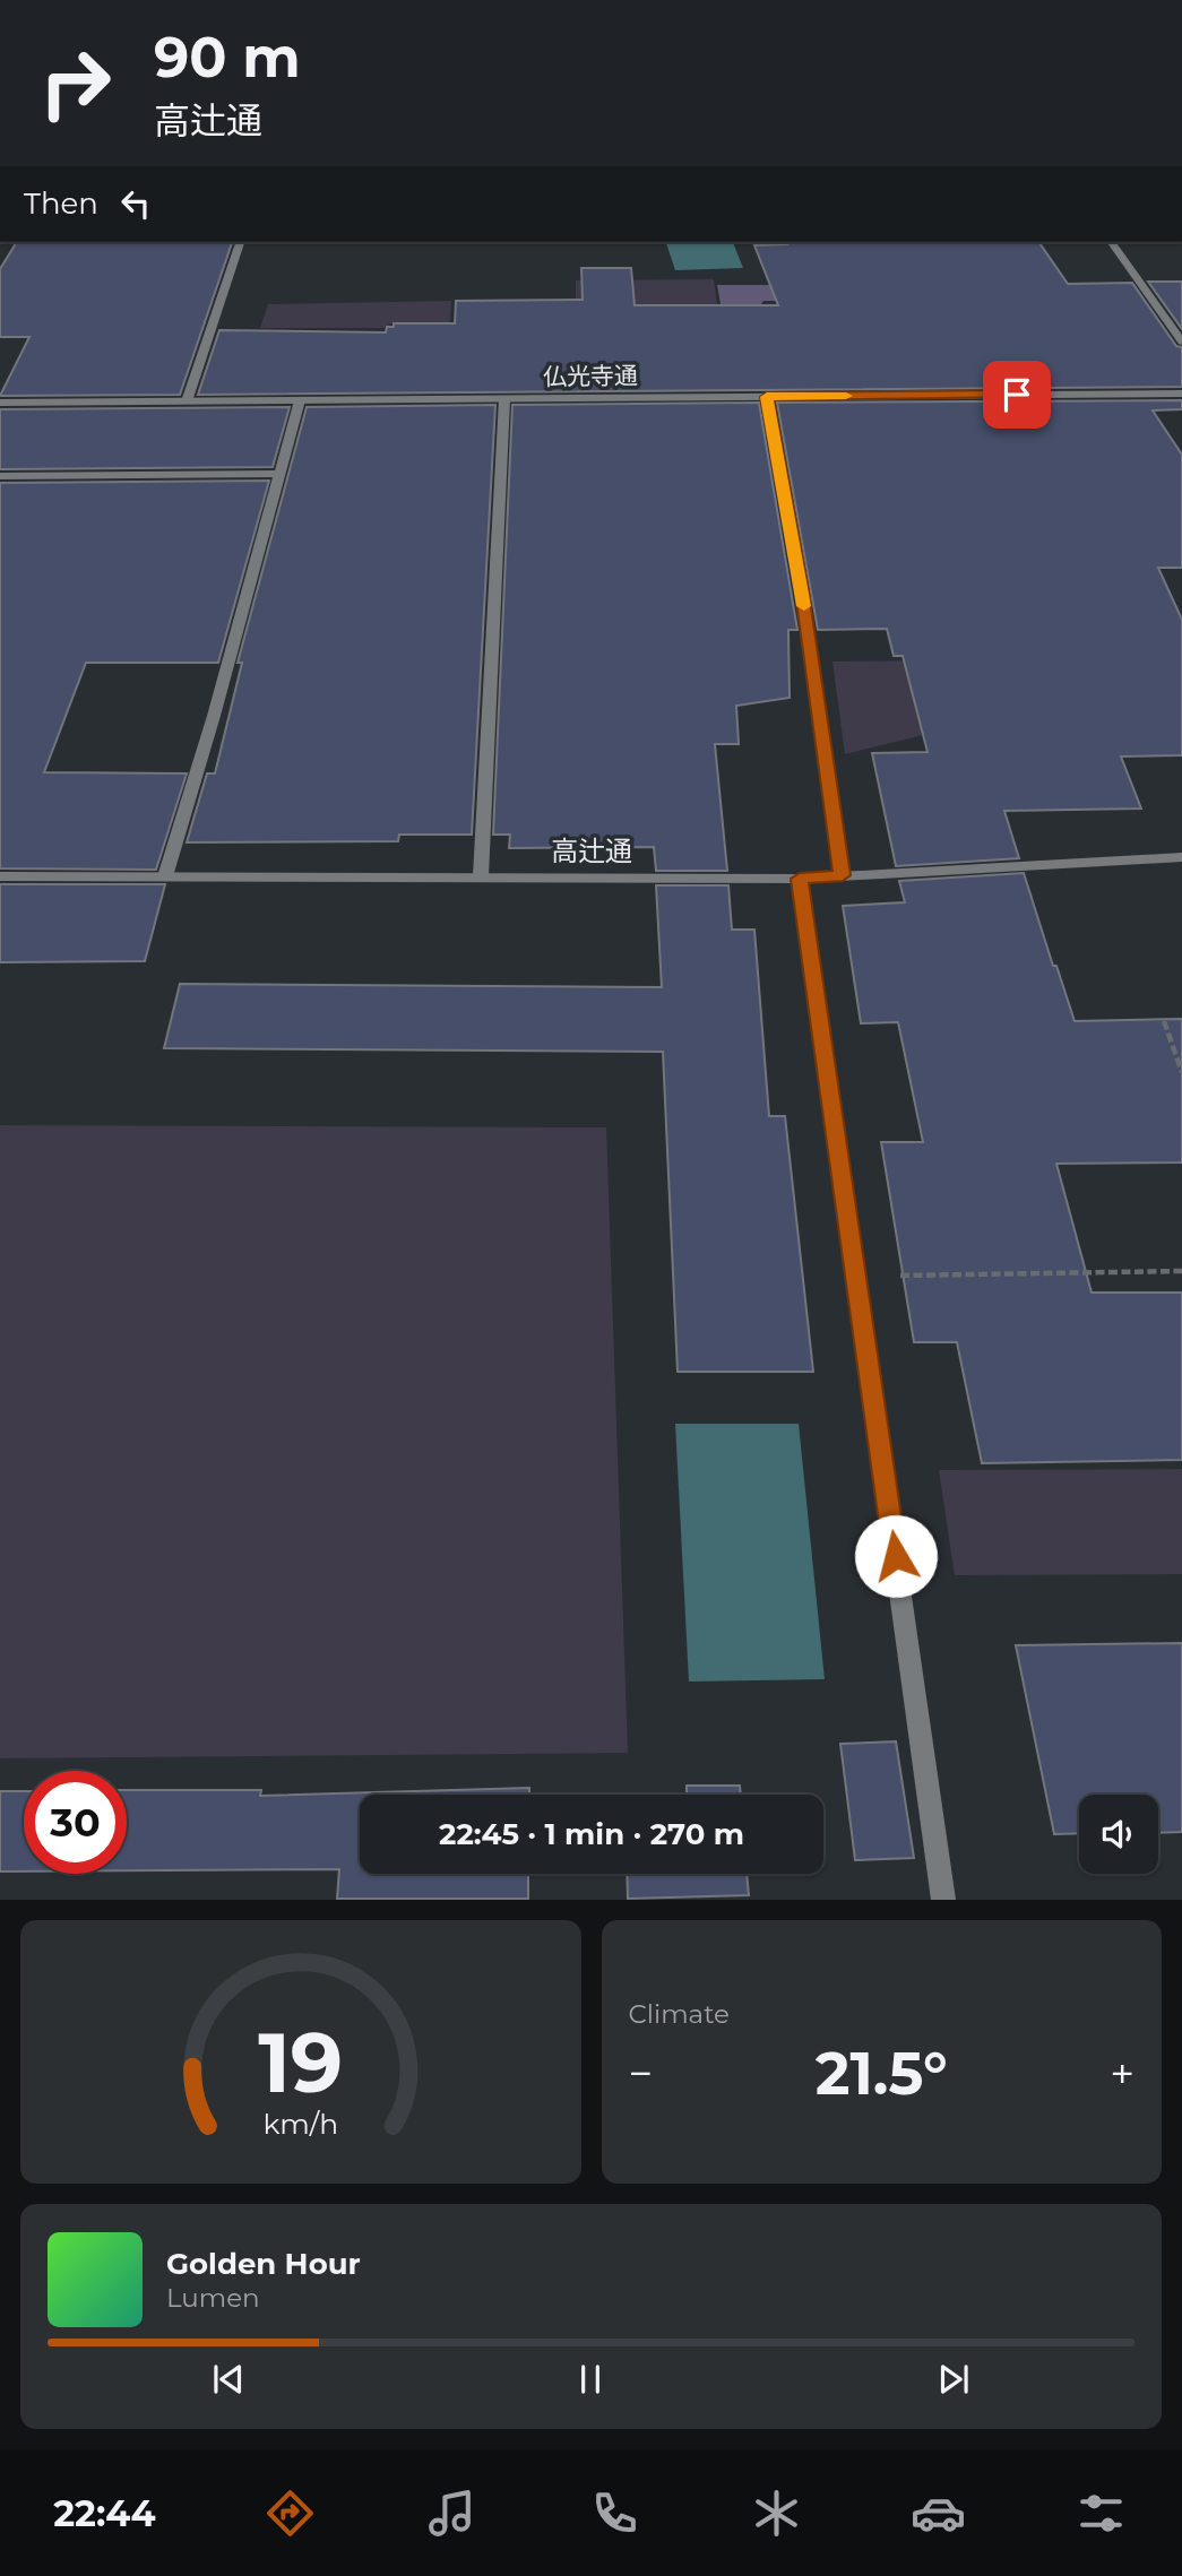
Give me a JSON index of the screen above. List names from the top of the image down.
{
  "streets": {
    "street": ["仏光寺通", "高辻通"]
  },
  "page": {
    "turn": ["90 m", "高辻通"],
    "then": "Then",
    "limit": "30",
    "trip": "22:45 · 1 min · 270 m",
    "tile": "Climate",
    "heat": ["−", "21.5°", "+"],
    "song": ["Golden Hour", "Lumen"],
    "tabs": "22:44",
    "gauge": ["19", "km/h"]
  }
}
